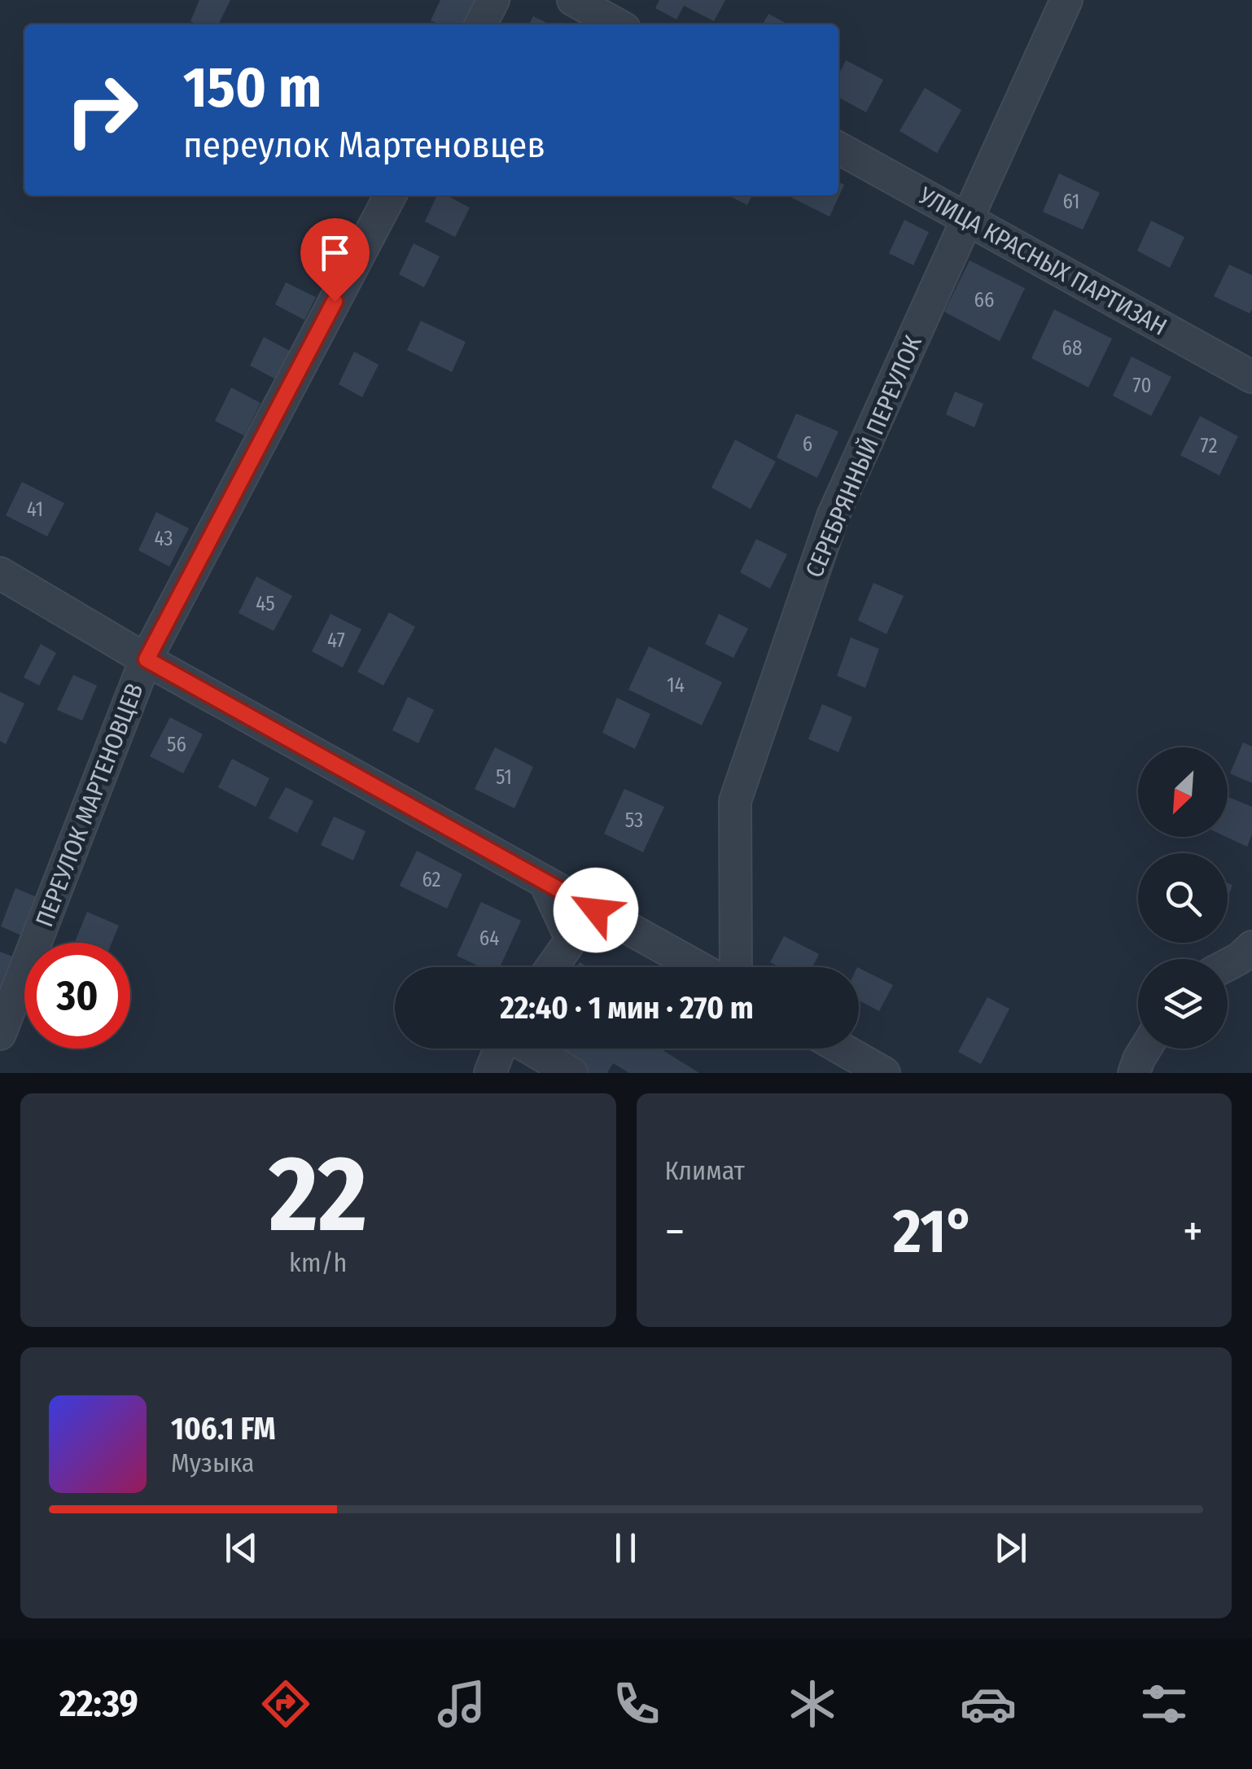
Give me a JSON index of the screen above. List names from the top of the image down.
{
  "streets": {
    "street": ["УЛИЦА КРАСНЫХ ПАРТИЗАН", "СЕРЕБРЯННЫЙ ПЕРЕУЛОК", "ПЕРЕУЛОК МАРТЕНОВЦЕВ"]
  },
  "crossings": [
    ["УЛИЦА КРАСНЫХ ПАРТИЗАН", "СЕРЕБРЯННЫЙ ПЕРЕУЛОК"]
  ],
  "house_numbers": [
    "61",
    "66",
    "68",
    "70",
    "6",
    "72",
    "41",
    "43",
    "45",
    "47",
    "14",
    "56",
    "51",
    "53",
    "62",
    "64"
  ],
  "north": "bottom left",
  "page": {
    "turn": ["150 m", "переулок Мартеновцев"],
    "limit": "30",
    "trip": "22:40 · 1 мин · 270 m",
    "tile": [
      ["22", "km/h"],
      "Климат"
    ],
    "heat": ["−", "21°", "+"],
    "song": ["106.1 FM", "Музыка"],
    "tabs": "22:39"
  }
}
